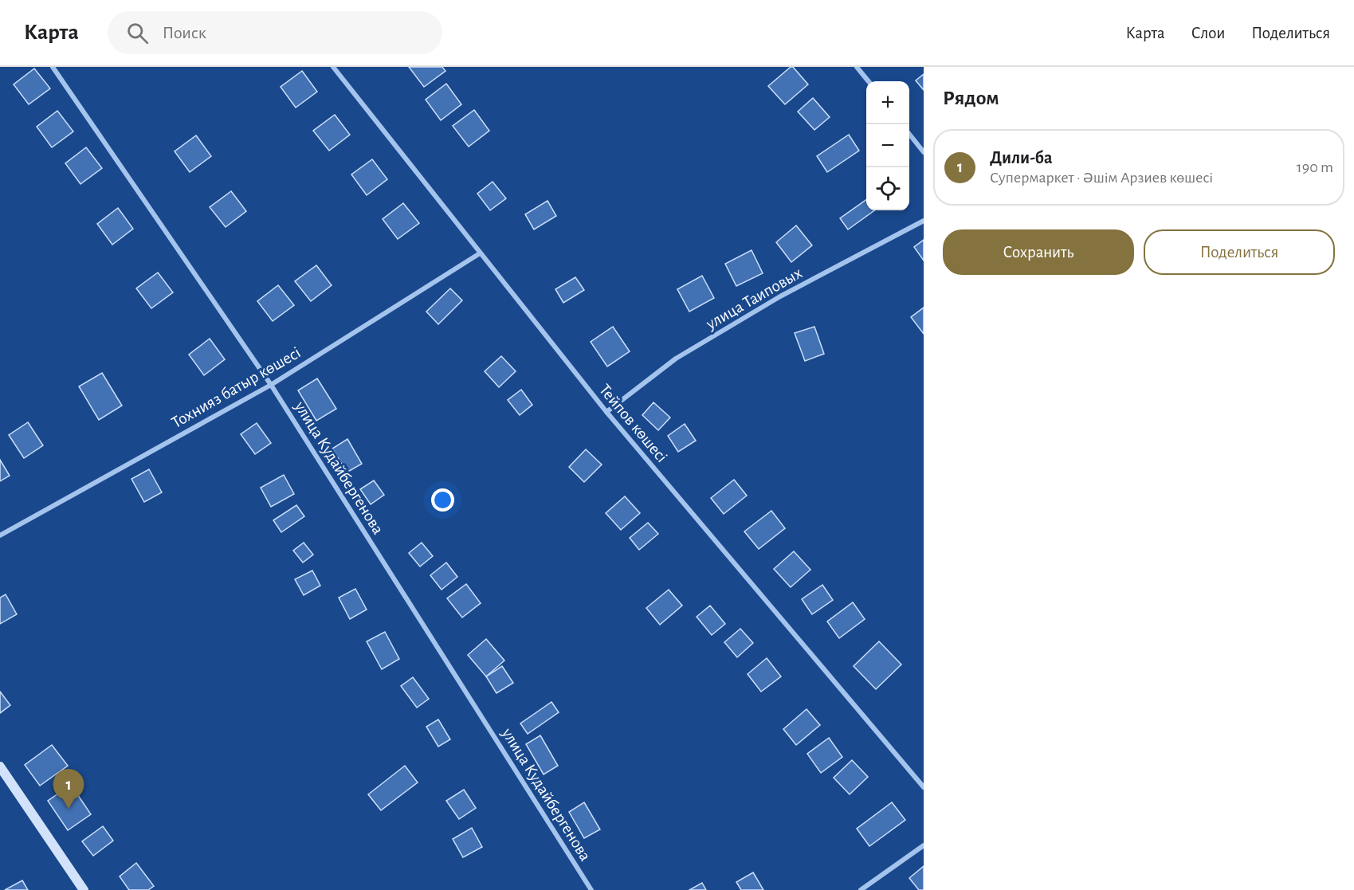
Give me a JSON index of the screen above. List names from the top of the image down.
{
  "streets": {
    "street": [
      "улица Таиповых",
      "Тохнияз батыр көшесі",
      "Тейпов көшесі",
      "улица Кудайбергенова"
    ]
  },
  "crossings": [
    ["улица Таиповых", "Тейпов көшесі"],
    ["Тохнияз батыр көшесі", "Тейпов көшесі"],
    ["Тохнияз батыр көшесі", "улица Кудайбергенова"]
  ],
  "page": {
    "header": "Карта",
    "search": "Поиск",
    "nav": ["Карта", "Слои", "Поделиться"],
    "heading": "Рядом",
    "map_buttons": ["+", "−"],
    "list": [
      {
        "mark": "1",
        "name": "Дили-ба",
        "note": "Супермаркет · Әшім Арзиев көшесі",
        "value": "190 m"
      }
    ],
    "buttons": ["Сохранить", "Поделиться"],
    "pins": "1"
  }
}
